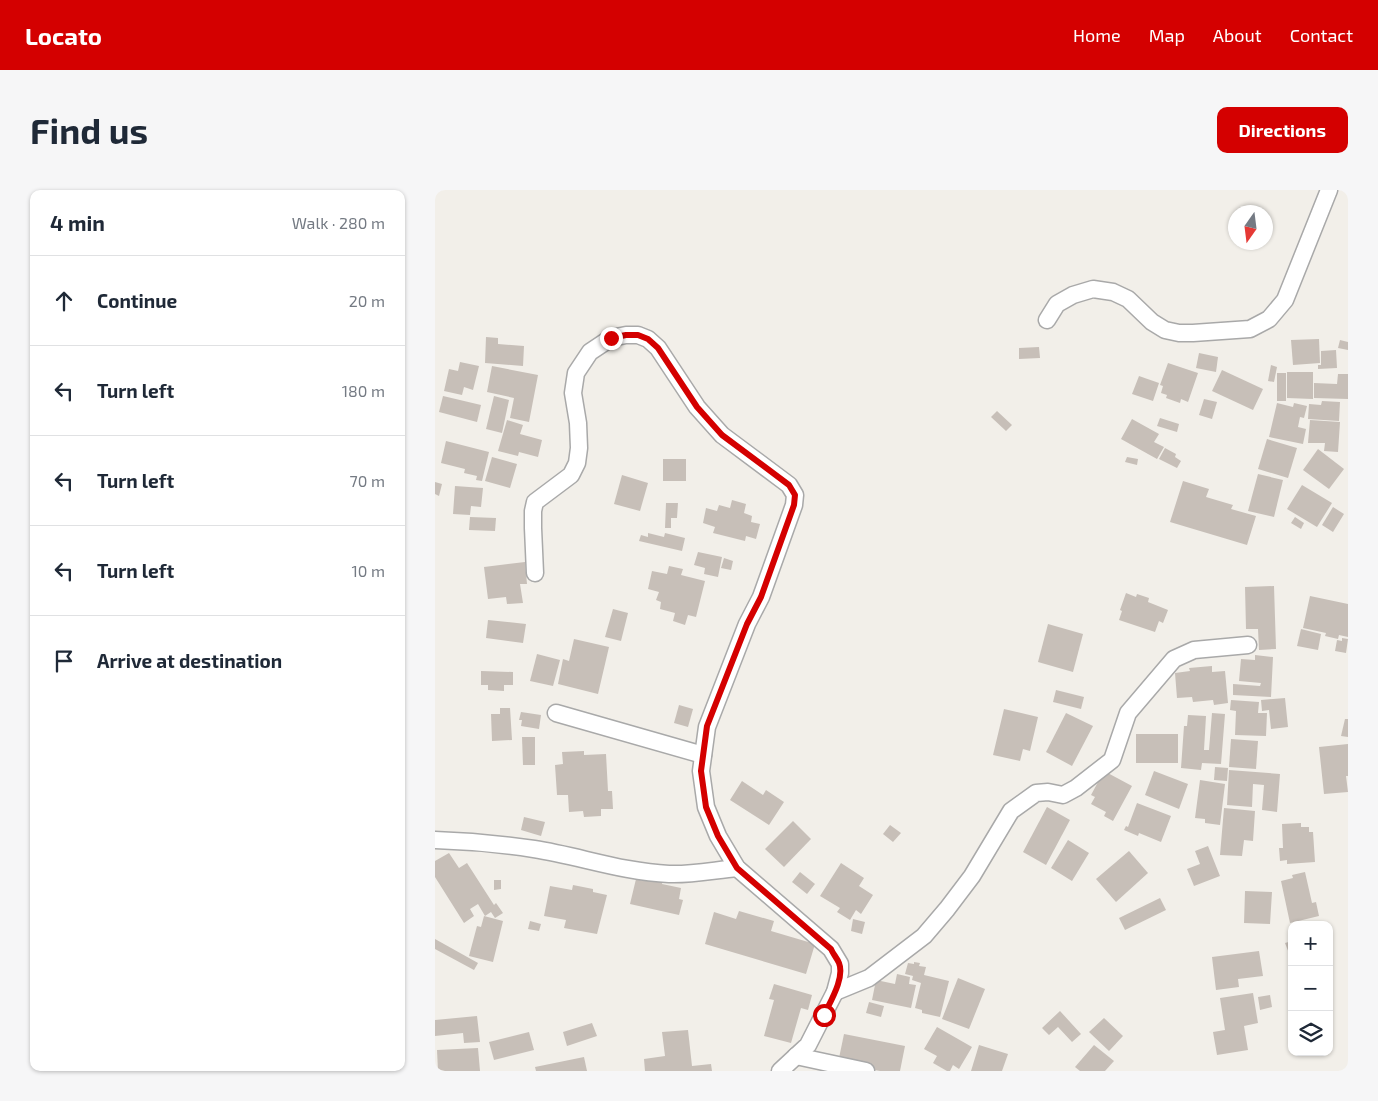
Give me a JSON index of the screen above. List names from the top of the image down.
{
  "north": "bottom",
  "page": {
    "header": "Locato",
    "nav": [
      "Home",
      "Map",
      "About",
      "Contact"
    ],
    "buttons": "Directions",
    "title": "Find us",
    "heading": ["4 min", "Walk · 280 m"],
    "list": [
      ["Continue", "20 m"],
      ["Turn left", "180 m"],
      ["Turn left", "70 m"],
      ["Turn left", "10 m"],
      "Arrive at destination"
    ],
    "map_buttons": ["+", "−"]
  }
}
